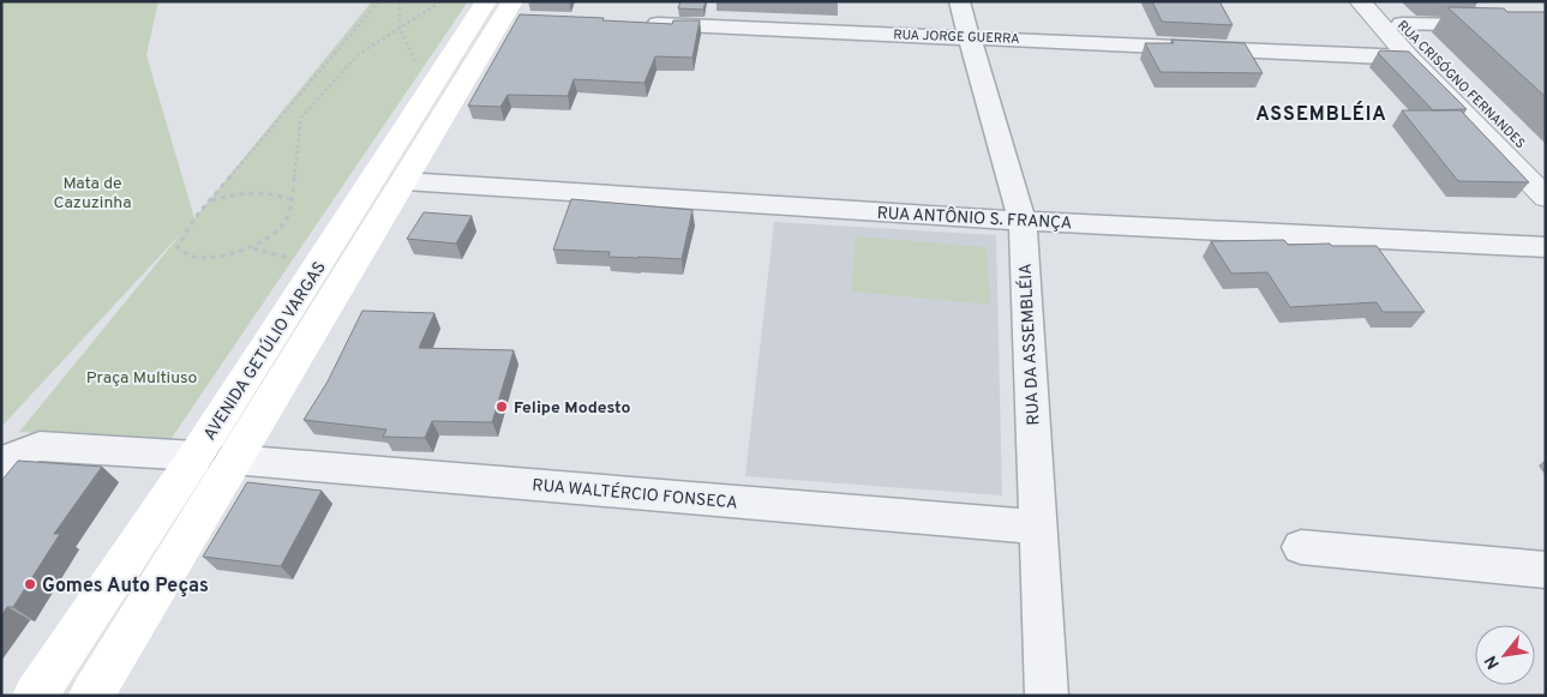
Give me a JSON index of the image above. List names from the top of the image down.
{
  "streets": {
    "main road": ["AVENIDA GETÚLIO VARGAS"],
    "street": [
      "RUA JORGE GUERRA",
      "RUA CRISÓGNO FERNANDES",
      "RUA ANTÔNIO S. FRANÇA",
      "RUA DA ASSEMBLÉIA",
      "RUA WALTÉRCIO FONSECA"
    ]
  },
  "crossings": [
    ["RUA JORGE GUERRA", "RUA CRISÓGNO FERNANDES"],
    ["RUA JORGE GUERRA", "RUA DA ASSEMBLÉIA"],
    ["RUA ANTÔNIO S. FRANÇA", "RUA DA ASSEMBLÉIA"],
    ["RUA ANTÔNIO S. FRANÇA", "AVENIDA GETÚLIO VARGAS"],
    ["RUA DA ASSEMBLÉIA", "RUA WALTÉRCIO FONSECA"],
    ["AVENIDA GETÚLIO VARGAS", "RUA WALTÉRCIO FONSECA"]
  ],
  "districts": ["ASSEMBLÉIA"],
  "parks": ["Mata de Cazuzinha", "Praça Multiuso"],
  "places": ["Felipe Modesto", "Gomes Auto Peças"],
  "north": "bottom left"
}
